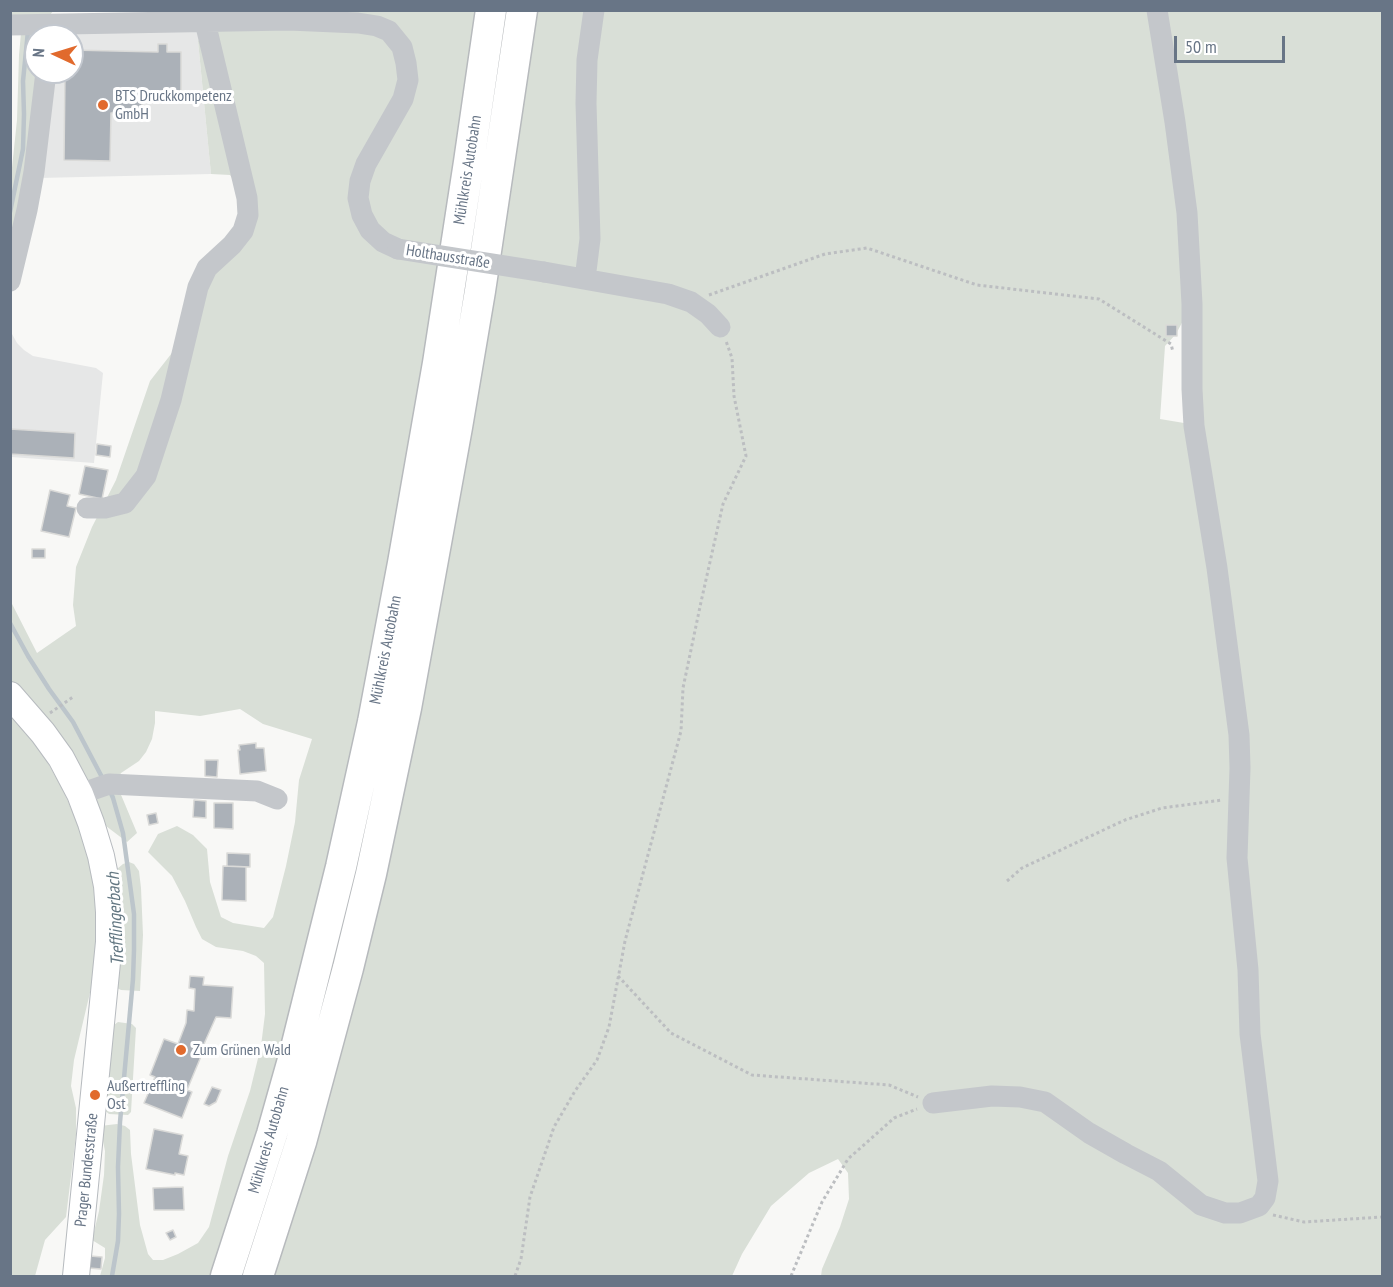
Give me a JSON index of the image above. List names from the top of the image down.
{
  "streets": {
    "highway": ["Mühlkreis Autobahn"],
    "main road": ["Prager Bundesstraße"],
    "street": ["Holthausstraße"]
  },
  "water": ["Trefflingerbach"],
  "places": ["BTS Druckkompetenz GmbH", "Zum Grünen Wald", "Außertreffling Ost"],
  "scale_bar": "50 m",
  "north": "left"
}
